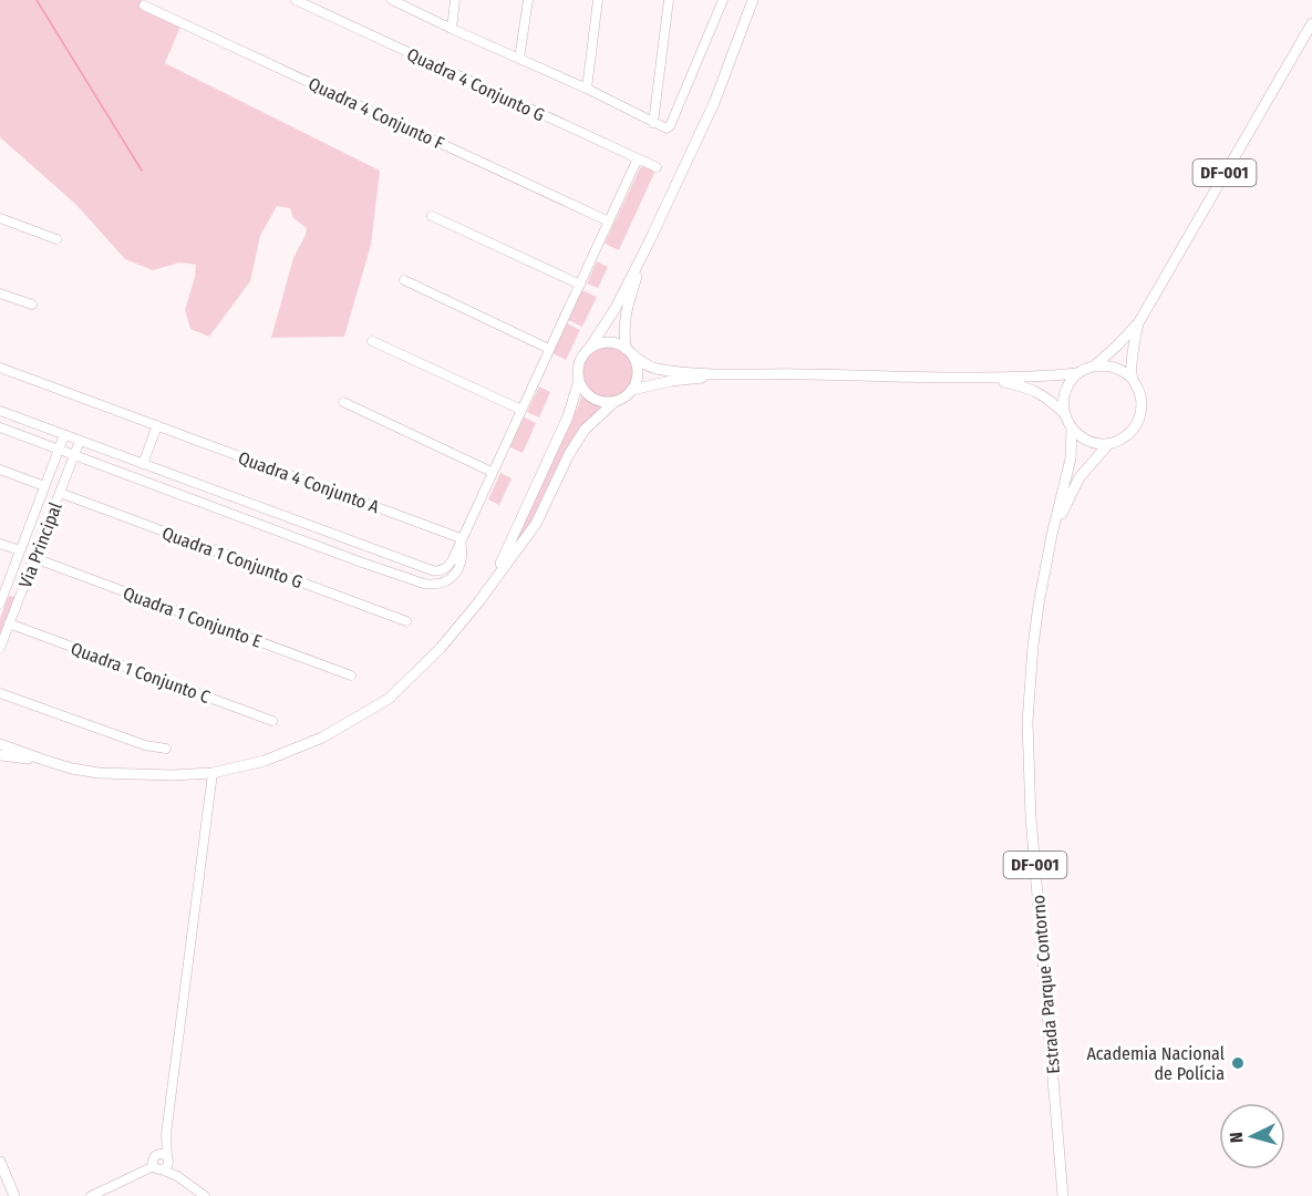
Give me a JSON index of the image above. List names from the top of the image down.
{
  "streets": {
    "main road": ["DF-001", "Estrada Parque Contorno"],
    "street": [
      "Quadra 4 Conjunto G",
      "Quadra 4 Conjunto F",
      "Quadra 4 Conjunto A",
      "Via Principal",
      "Quadra 1 Conjunto G",
      "Quadra 1 Conjunto E",
      "Quadra 1 Conjunto C"
    ]
  },
  "crossings": [
    ["DF-001", "Estrada Parque Contorno"],
    ["Via Principal", "Quadra 1 Conjunto G"],
    ["Via Principal", "Quadra 1 Conjunto E"],
    ["Via Principal", "Quadra 1 Conjunto C"]
  ],
  "places": ["Academia Nacional de Polícia"],
  "north": "left"
}
